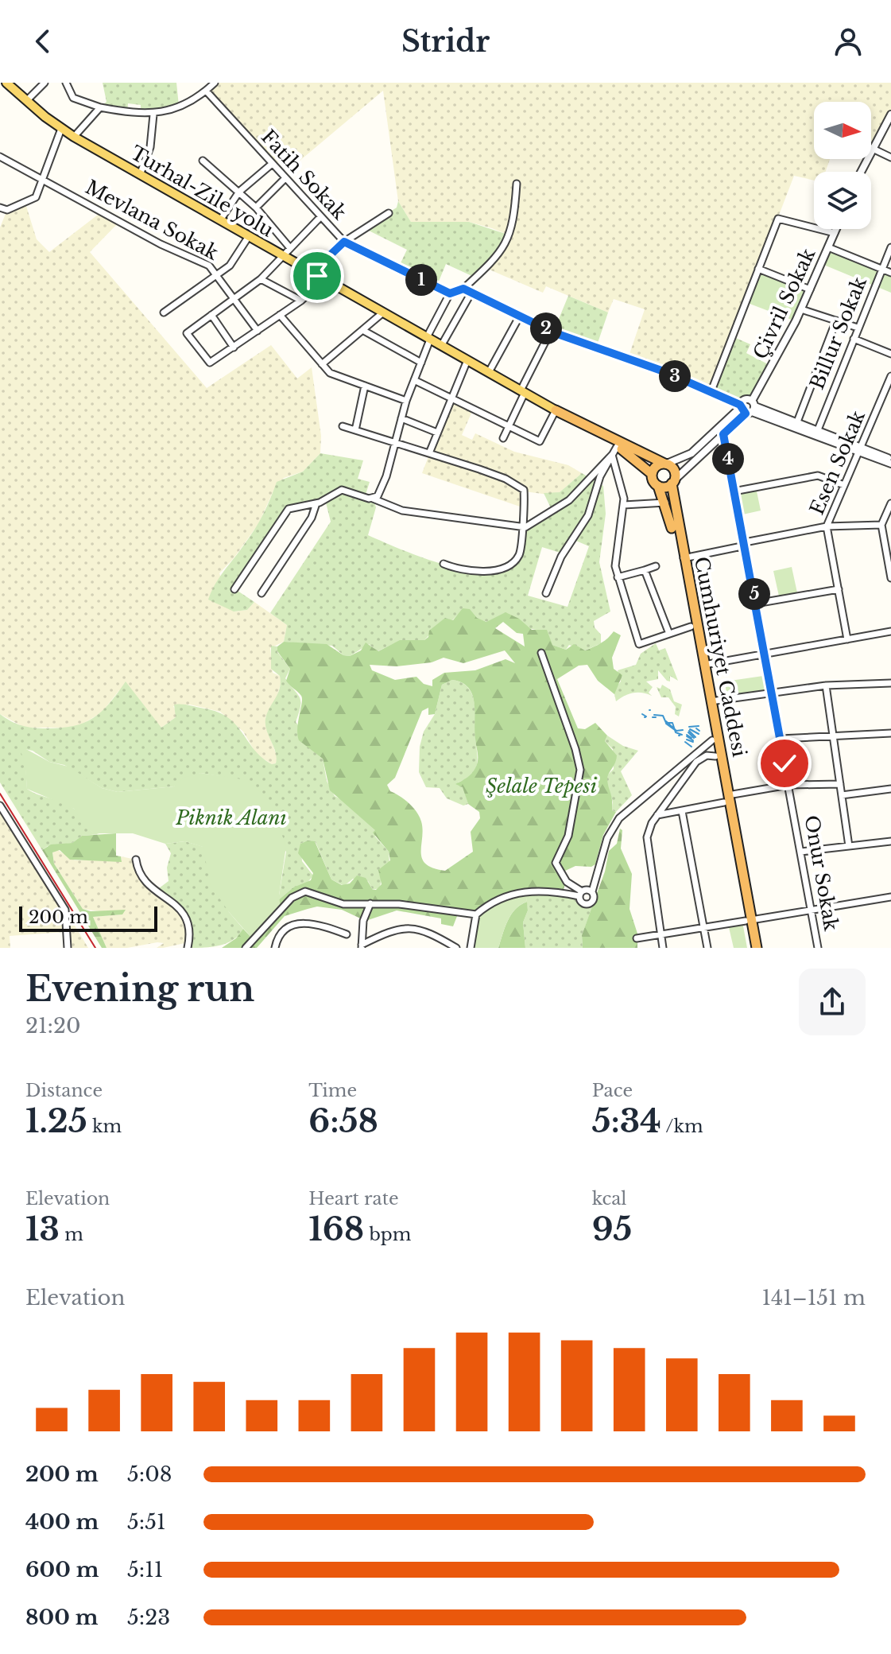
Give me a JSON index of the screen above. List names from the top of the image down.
{
  "streets": {
    "highway": ["Cumhuriyet Caddesi"],
    "main road": ["Turhal-Zile yolu"],
    "street": [
      "Fatih Sokak",
      "Mevlana Sokak",
      "Çivril Sokak",
      "Billur Sokak",
      "Esen Sokak",
      "Onur Sokak"
    ]
  },
  "crossings": [
    ["Turhal-Zile yolu", "Cumhuriyet Caddesi"]
  ],
  "parks": ["Şelale Tepesi", "Piknik Alanı"],
  "scale_bar": "200 m",
  "north": "right",
  "page": {
    "header": "Stridr",
    "pins": [
      "1",
      "2",
      "3",
      "4",
      "5"
    ],
    "scale": "200 m",
    "heading": ["Evening run", "21:20"],
    "stats": [
      ["Distance", "1.25 km"],
      ["Time", "6:58"],
      ["Pace", "5:34 /km"],
      ["Elevation", "13 m"],
      ["Heart rate", "168 bpm"],
      ["kcal", "95"]
    ],
    "chart": ["Elevation", "141–151 m"],
    "list": [
      {
        "name": "200 m",
        "note": "5:08"
      },
      {
        "name": "400 m",
        "note": "5:51"
      },
      {
        "name": "600 m",
        "note": "5:11"
      },
      {
        "name": "800 m",
        "note": "5:23"
      }
    ]
  }
}
